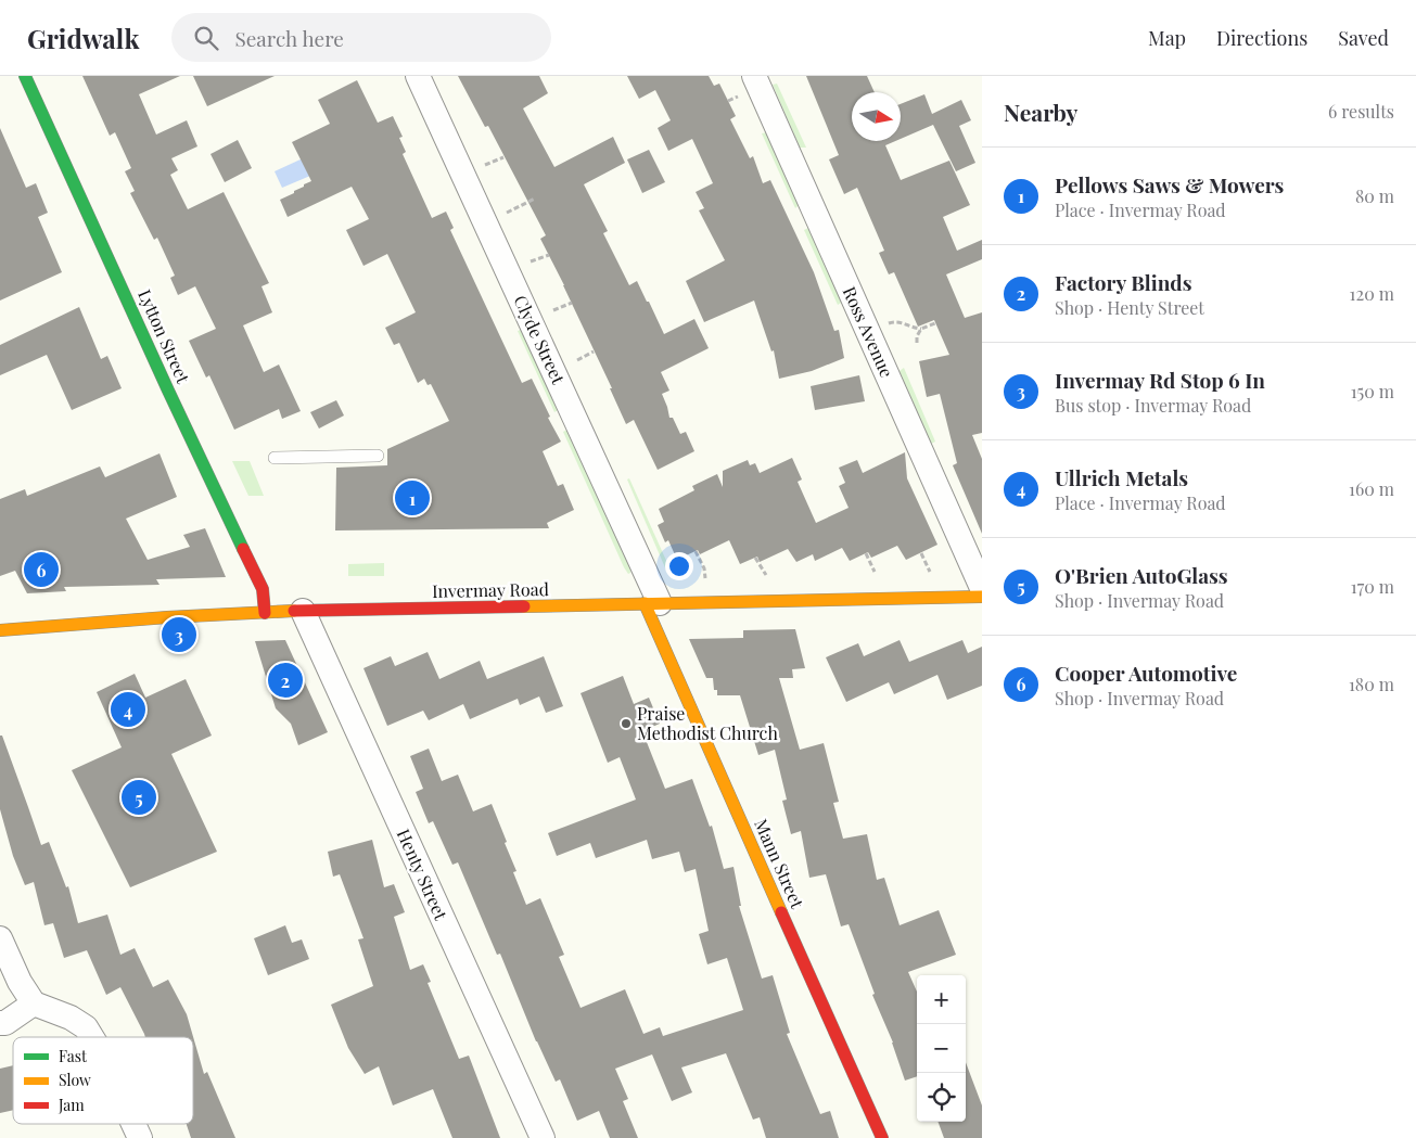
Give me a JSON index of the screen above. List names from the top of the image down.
{
  "streets": {
    "street": [
      "Ross Avenue",
      "Lytton Street",
      "Clyde Street",
      "Invermay Road",
      "Mann Street",
      "Henty Street"
    ]
  },
  "crossings": [
    ["Lytton Street", "Invermay Road"],
    ["Clyde Street", "Invermay Road"],
    ["Clyde Street", "Mann Street"],
    ["Invermay Road", "Mann Street"],
    ["Invermay Road", "Henty Street"]
  ],
  "places": ["Praise Methodist Church"],
  "legend": ["Fast", "Slow", "Jam"],
  "north": "right",
  "page": {
    "header": "Gridwalk",
    "search": "Search here",
    "nav": ["Map", "Directions", "Saved"],
    "heading": ["Nearby", "6 results"],
    "list": [
      {
        "mark": "1",
        "name": "Pellows Saws & Mowers",
        "note": "Place · Invermay Road",
        "value": "80 m"
      },
      {
        "mark": "2",
        "name": "Factory Blinds",
        "note": "Shop · Henty Street",
        "value": "120 m"
      },
      {
        "mark": "3",
        "name": "Invermay Rd Stop 6 In",
        "note": "Bus stop · Invermay Road",
        "value": "150 m"
      },
      {
        "mark": "4",
        "name": "Ullrich Metals",
        "note": "Place · Invermay Road",
        "value": "160 m"
      },
      {
        "mark": "5",
        "name": "O'Brien AutoGlass",
        "note": "Shop · Invermay Road",
        "value": "170 m"
      },
      {
        "mark": "6",
        "name": "Cooper Automotive",
        "note": "Shop · Invermay Road",
        "value": "180 m"
      }
    ],
    "pins": [
      "1",
      "6",
      "3",
      "2",
      "4",
      "5"
    ],
    "map_buttons": ["+", "−"]
  }
}
